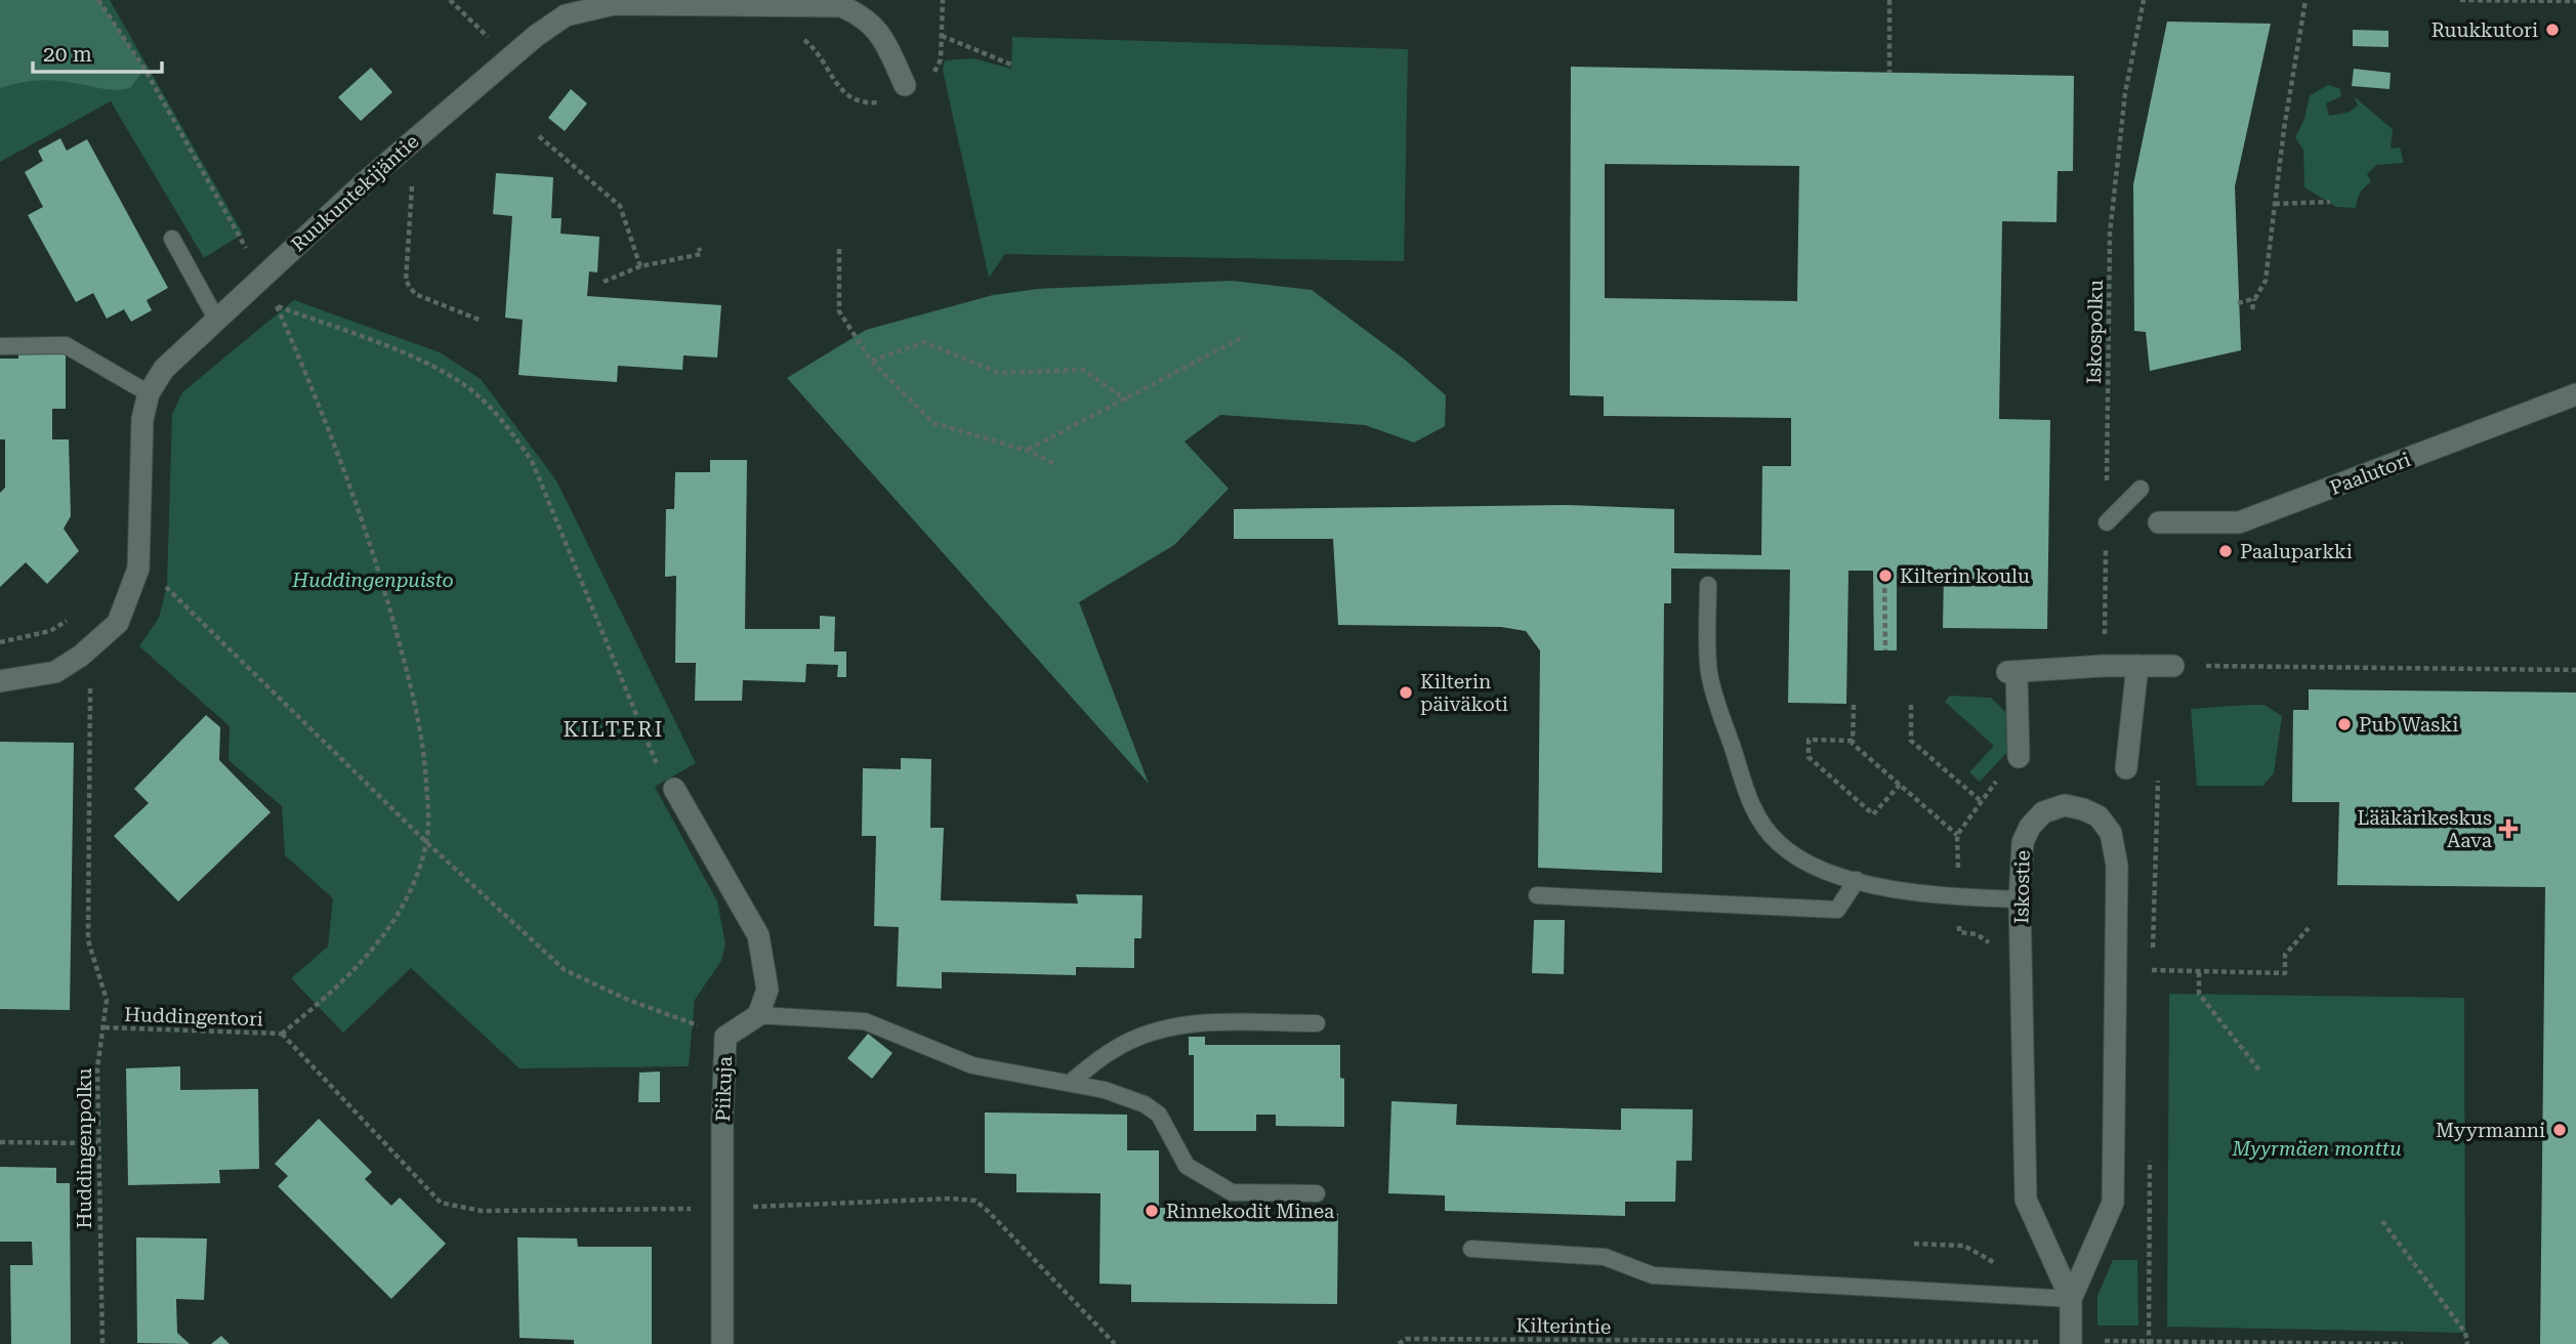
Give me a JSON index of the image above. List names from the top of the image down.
{
  "streets": {
    "street": [
      "Ruukuntekijäntie",
      "Paalutori",
      "Iskostie",
      "Piikuja"
    ],
    "path": [
      "Iskospolku",
      "Huddingentori",
      "Huddingenpolku",
      "Kilterintie"
    ]
  },
  "crossings": [
    ["Huddingentori", "Huddingenpolku"]
  ],
  "districts": ["KILTERI"],
  "parks": ["Huddingenpuisto", "Myyrmäen monttu"],
  "places": {
    "other": [
      "Ruukkutori",
      "Paaluparkki",
      "Kilterin koulu",
      "Kilterin päiväkoti",
      "Pub Waski",
      "Myyrmanni",
      "Rinnekodit Minea"
    ],
    "health": ["Lääkärikeskus Aava"]
  },
  "scale_bar": "20 m"
}
